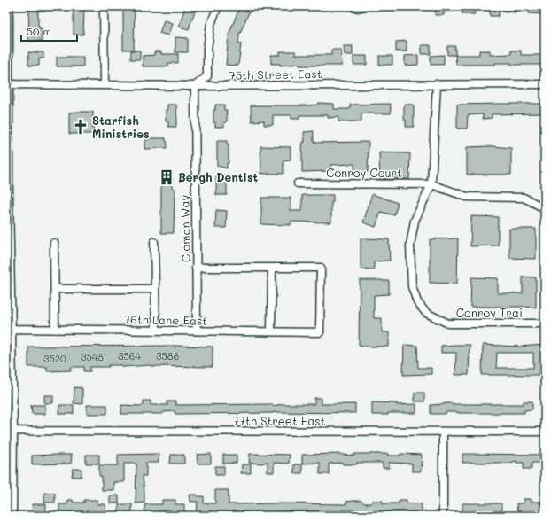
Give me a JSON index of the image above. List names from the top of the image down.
{
  "streets": {
    "street": [
      "75th Street East",
      "Conroy Court",
      "Cloman Way",
      "Conroy Trail",
      "76th Lane East",
      "77th Street East"
    ]
  },
  "crossings": [
    ["75th Street East", "Cloman Way"],
    ["75th Street East", "Conroy Trail"],
    ["Conroy Court", "Conroy Trail"],
    ["Cloman Way", "76th Lane East"]
  ],
  "places": {
    "church": ["Starfish Ministries"],
    "building": ["Bergh Dentist"]
  },
  "house_numbers": [
    "3564",
    "3588",
    "3548",
    "3520"
  ],
  "scale_bar": "50 m"
}
